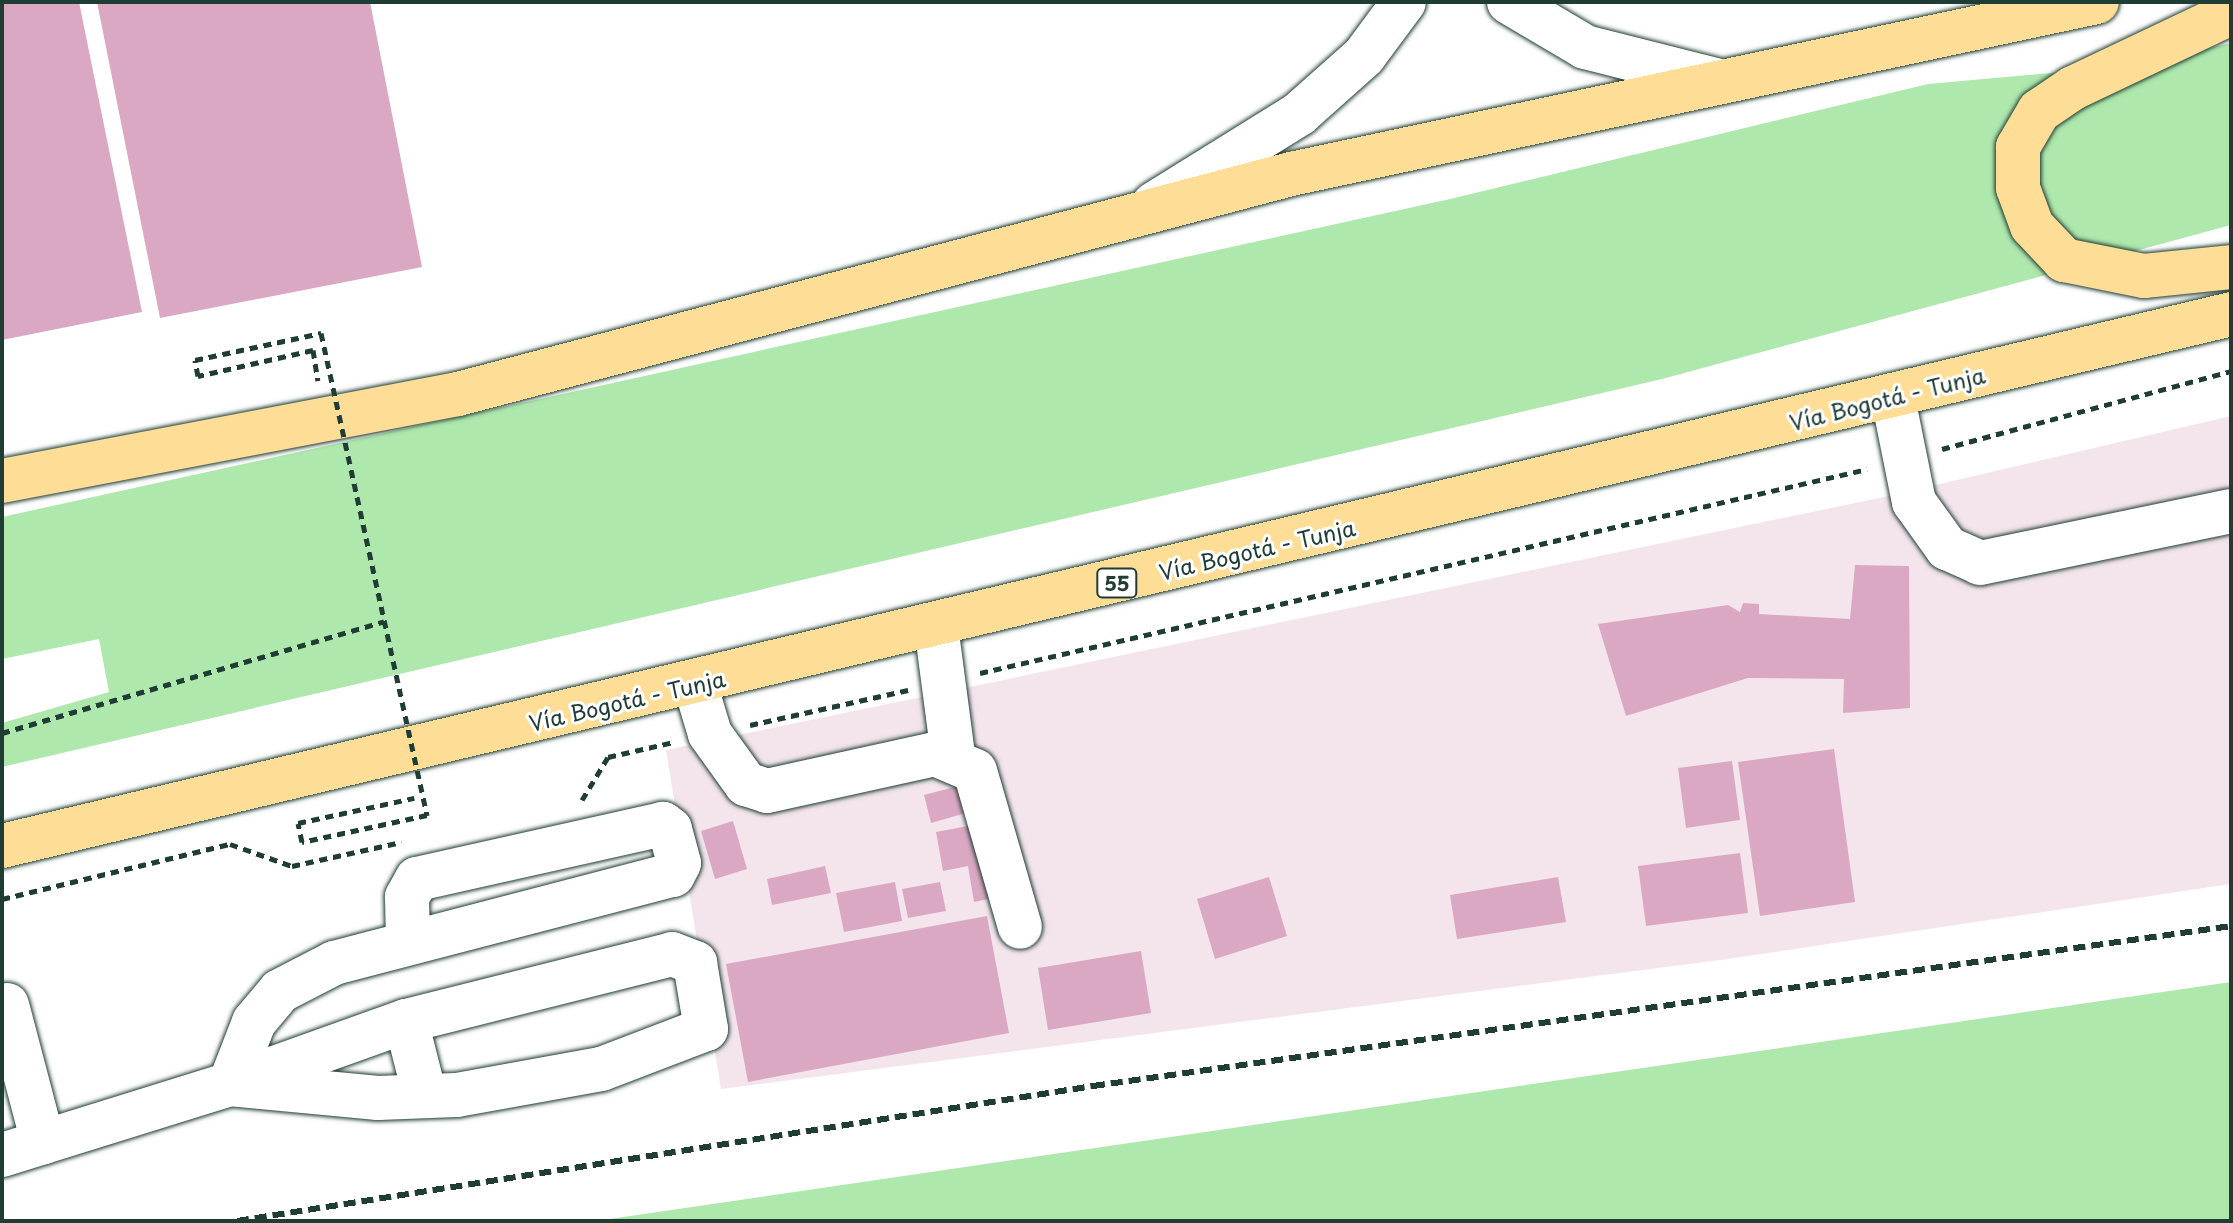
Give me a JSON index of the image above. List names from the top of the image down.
{
  "streets": {
    "highway": ["Vía Bogotá - Tunja", "55"]
  }
}
